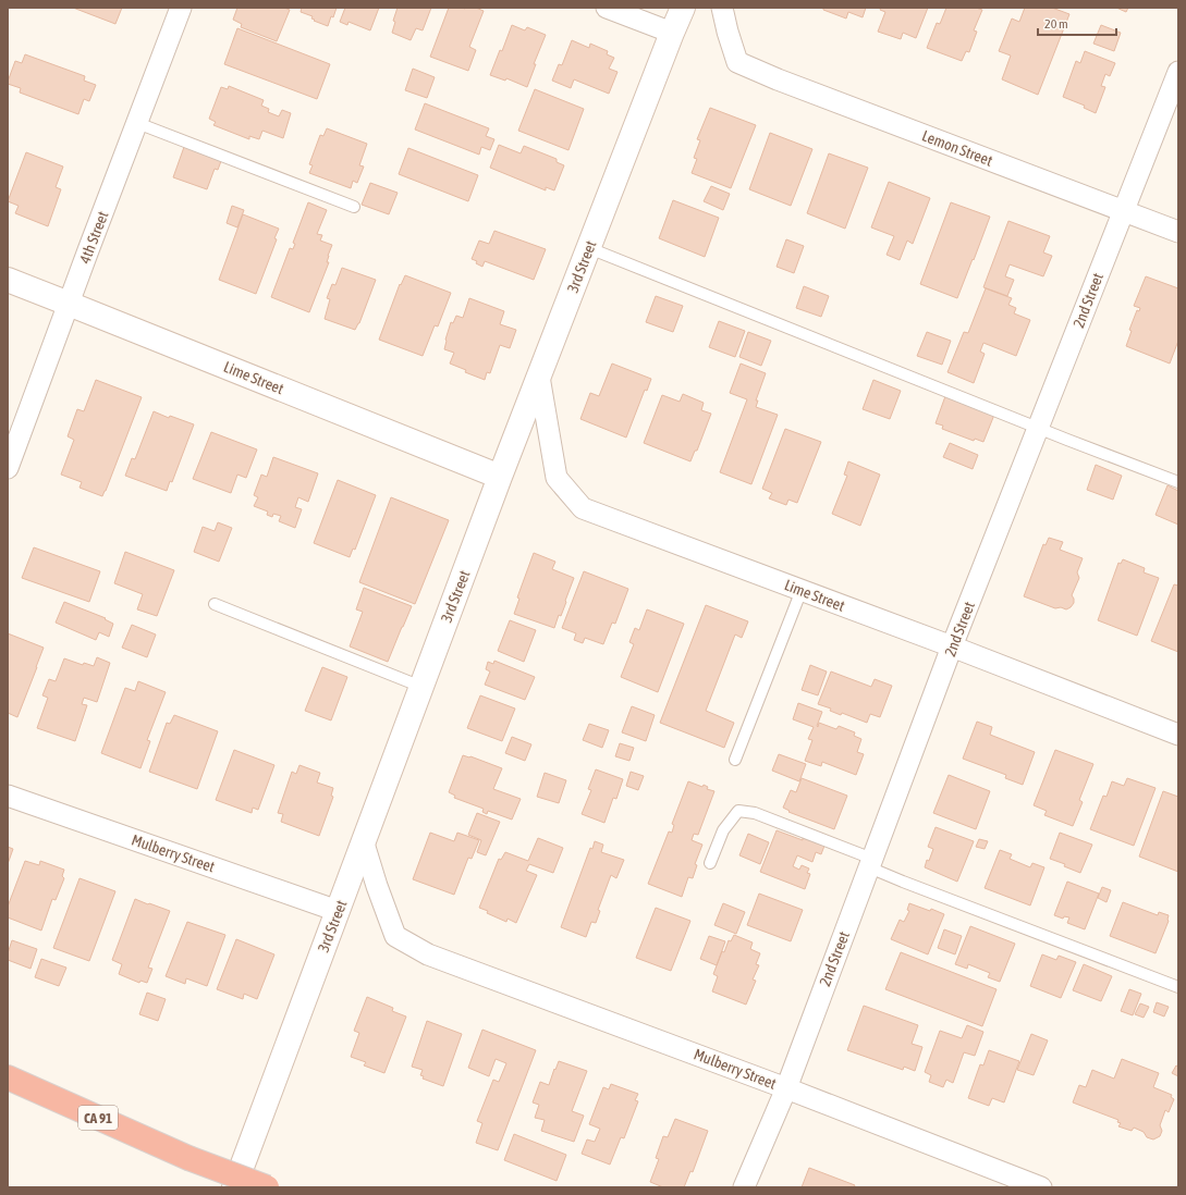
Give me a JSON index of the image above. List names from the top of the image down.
{
  "streets": {
    "highway": ["CA 91"],
    "main road": ["3rd Street", "Lime Street"],
    "street": [
      "Lemon Street",
      "4th Street",
      "2nd Street",
      "Mulberry Street"
    ]
  },
  "crossings": [
    ["Lemon Street", "2nd Street"],
    ["4th Street", "Lime Street"],
    ["3rd Street", "Lime Street"],
    ["3rd Street", "Mulberry Street"],
    ["2nd Street", "Lime Street"],
    ["2nd Street", "Mulberry Street"]
  ],
  "scale_bar": "20 m"
}
